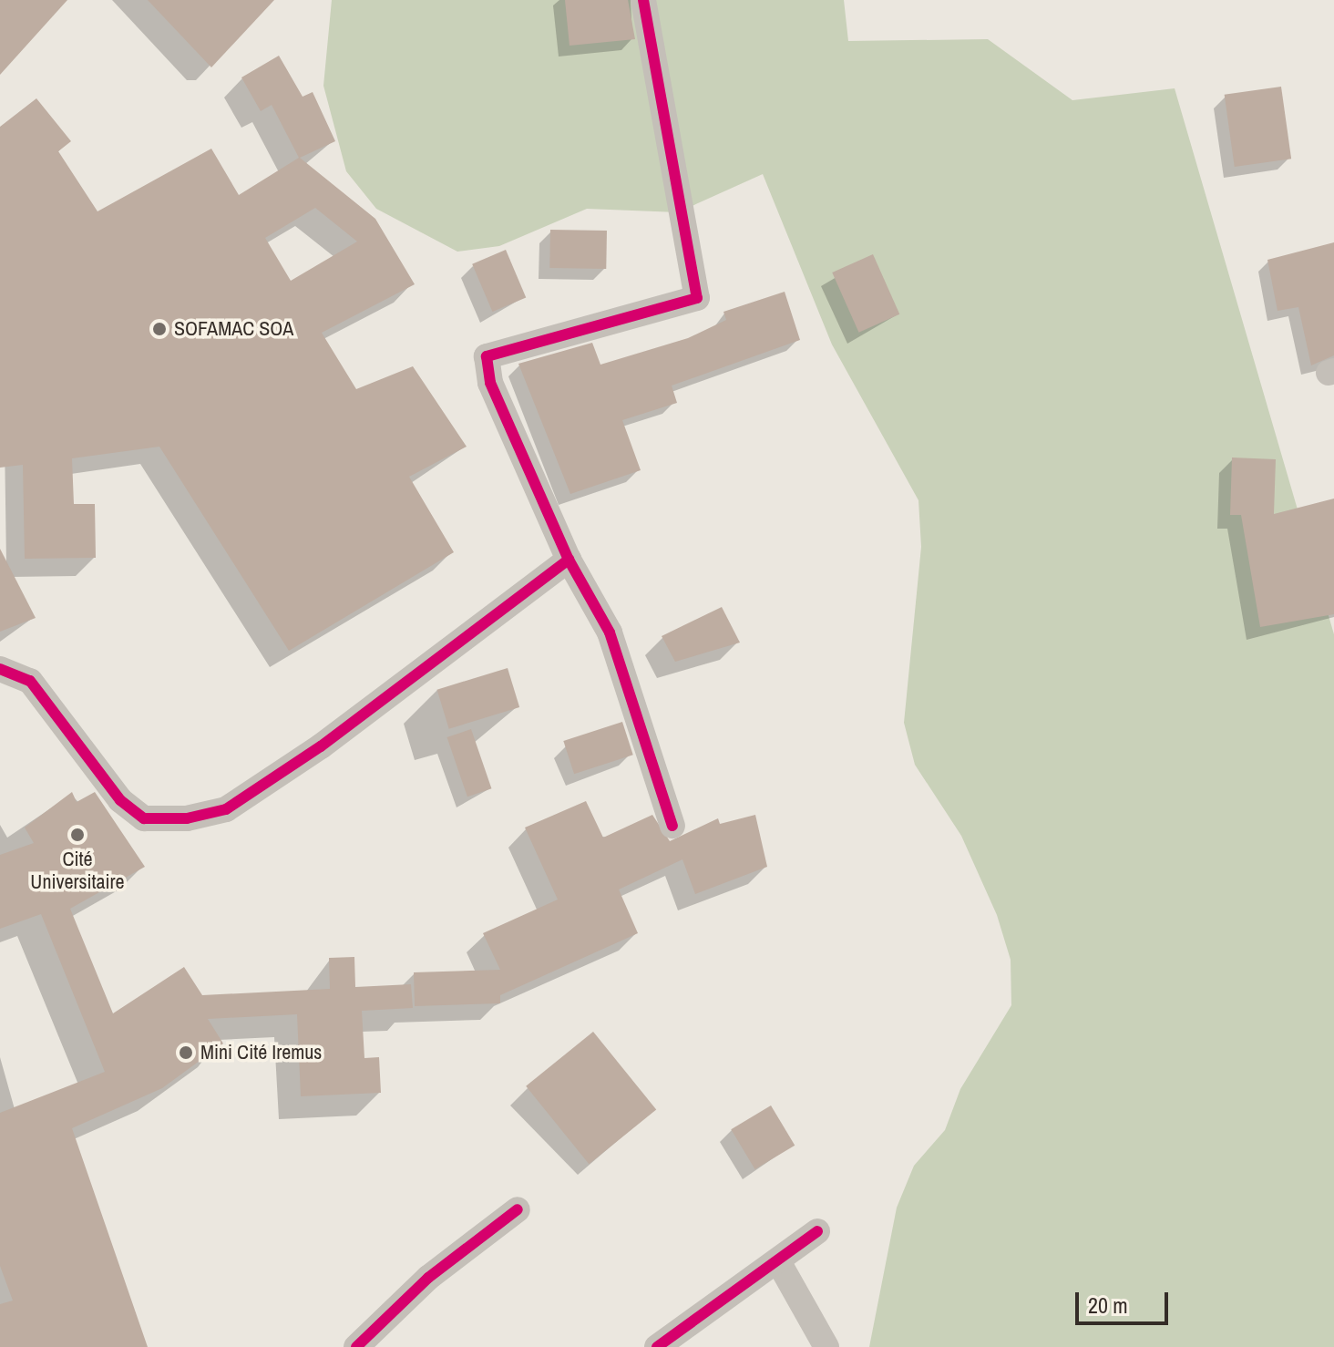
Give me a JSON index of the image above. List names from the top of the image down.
{
  "places": ["SOFAMAC SOA", "Cité Universitaire", "Mini Cité Iremus"],
  "scale_bar": "20 m"
}
